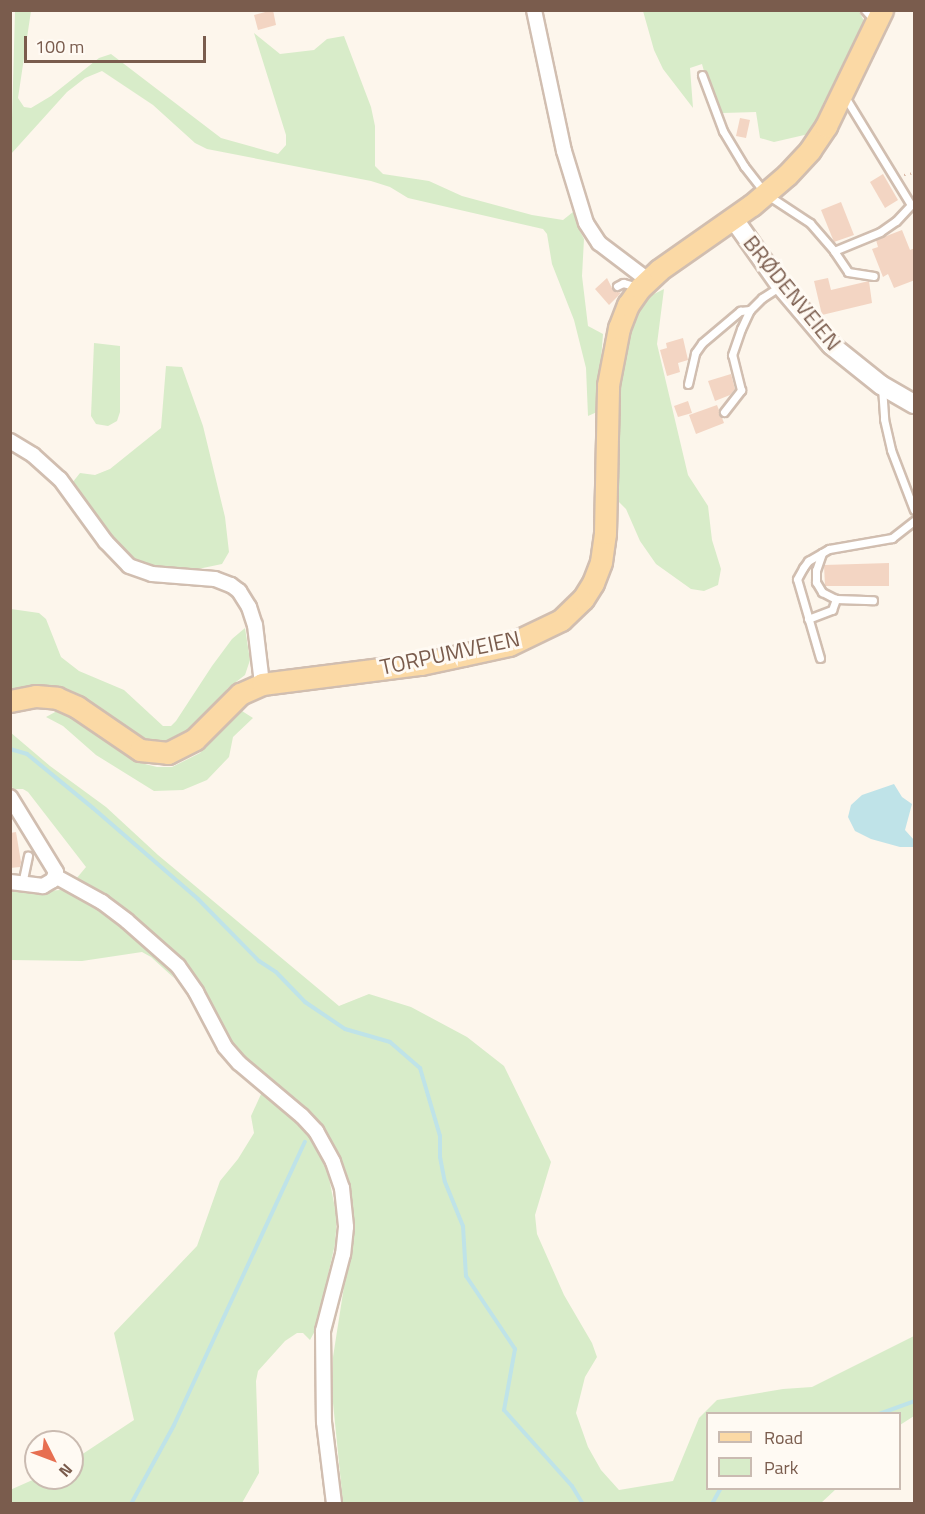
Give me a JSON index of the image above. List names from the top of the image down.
{
  "streets": {
    "main road": ["BRØDENVEIEN", "TORPUMVEIEN"]
  },
  "crossings": [
    ["BRØDENVEIEN", "TORPUMVEIEN"]
  ],
  "legend": ["Road", "Park"],
  "scale_bar": "100 m",
  "north": "bottom right"
}
